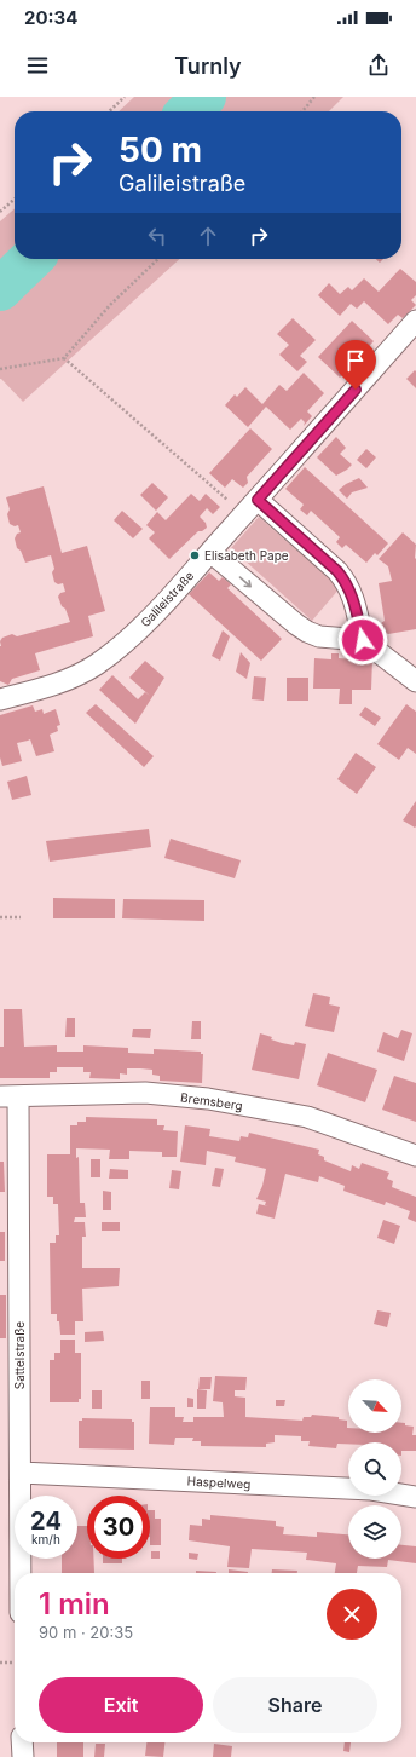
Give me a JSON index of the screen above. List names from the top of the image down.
{
  "streets": {
    "street": [
      "Galileistraße",
      "Bremsberg",
      "Sattelstraße",
      "Haspelweg"
    ]
  },
  "crossings": [
    ["Bremsberg", "Sattelstraße"],
    ["Sattelstraße", "Haspelweg"]
  ],
  "places": ["Elisabeth Pape"],
  "north": "bottom right",
  "page": {
    "status": "20:34",
    "header": "Turnly",
    "turn": ["50 m", "Galileistraße"],
    "speed": "24 km/h",
    "limit": "30",
    "heading": ["1 min", "90 m · 20:35"],
    "buttons": ["Exit", "Share"]
  }
}
